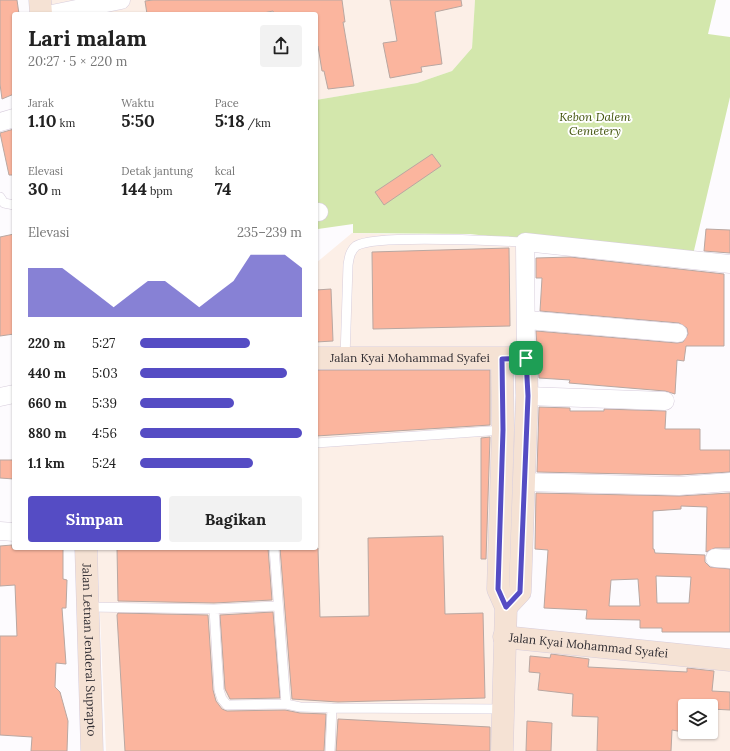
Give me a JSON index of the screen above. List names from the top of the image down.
{
  "streets": {
    "street": ["Jalan Kyai Mohammad Syafei", "Jalan Letnan Jenderal Suprapto"]
  },
  "parks": ["Kebon Dalem Cemetery"],
  "page": {
    "heading": ["Lari malam", "20:27 · 5 × 220 m"],
    "stats": [
      ["Jarak", "1.10 km"],
      ["Waktu", "5:50"],
      ["Pace", "5:18 /km"],
      ["Elevasi", "30 m"],
      ["Detak jantung", "144 bpm"],
      ["kcal", "74"]
    ],
    "chart": ["Elevasi", "235–239 m"],
    "list": [
      {
        "name": "220 m",
        "note": "5:27"
      },
      {
        "name": "440 m",
        "note": "5:03"
      },
      {
        "name": "660 m",
        "note": "5:39"
      },
      {
        "name": "880 m",
        "note": "4:56"
      },
      {
        "name": "1.1 km",
        "note": "5:24"
      }
    ],
    "buttons": ["Simpan", "Bagikan"]
  }
}
